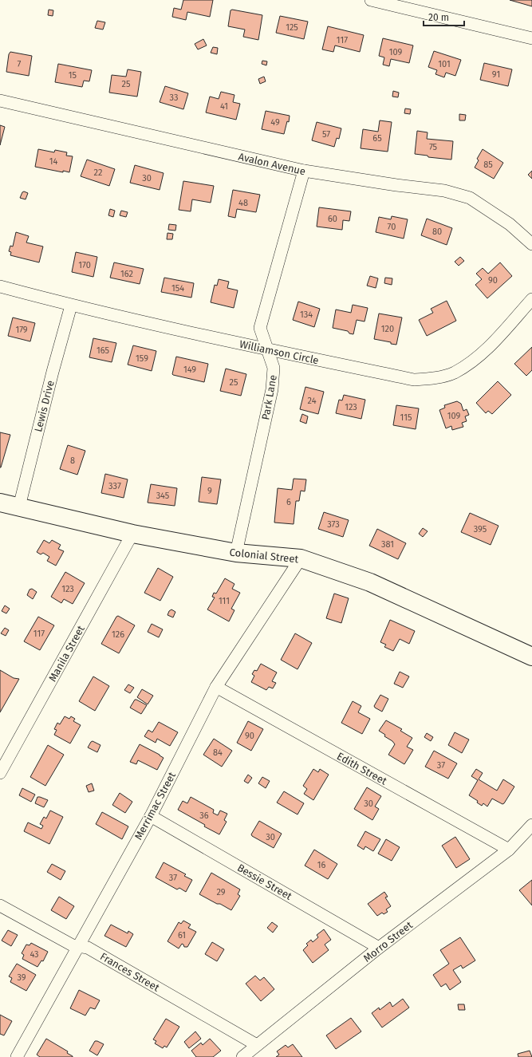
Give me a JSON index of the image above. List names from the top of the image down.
{
  "streets": {
    "street": [
      "Avalon Avenue",
      "Williamson Circle",
      "Park Lane",
      "Lewis Drive",
      "Colonial Street",
      "Manila Street",
      "Edith Street",
      "Merrimac Street",
      "Bessie Street",
      "Morro Street",
      "Frances Street"
    ]
  },
  "crossings": [
    ["Avalon Avenue", "Park Lane"],
    ["Williamson Circle", "Park Lane"],
    ["Williamson Circle", "Lewis Drive"],
    ["Park Lane", "Colonial Street"],
    ["Lewis Drive", "Colonial Street"],
    ["Colonial Street", "Manila Street"],
    ["Colonial Street", "Merrimac Street"],
    ["Edith Street", "Merrimac Street"],
    ["Edith Street", "Morro Street"],
    ["Merrimac Street", "Bessie Street"],
    ["Merrimac Street", "Frances Street"],
    ["Bessie Street", "Morro Street"],
    ["Morro Street", "Frances Street"]
  ],
  "house_numbers": [
    "125",
    "117",
    "109",
    "7",
    "101",
    "91",
    "15",
    "25",
    "33",
    "41",
    "49",
    "57",
    "65",
    "75",
    "14",
    "85",
    "22",
    "30",
    "48",
    "60",
    "70",
    "80",
    "170",
    "162",
    "90",
    "154",
    "134",
    "120",
    "179",
    "165",
    "159",
    "149",
    "25",
    "24",
    "123",
    "109",
    "115",
    "8",
    "337",
    "9",
    "345",
    "6",
    "373",
    "395",
    "381",
    "123",
    "111",
    "117",
    "126",
    "90",
    "84",
    "37",
    "30",
    "36",
    "30",
    "16",
    "37",
    "29",
    "61",
    "43",
    "39"
  ],
  "scale_bar": "20 m"
}
